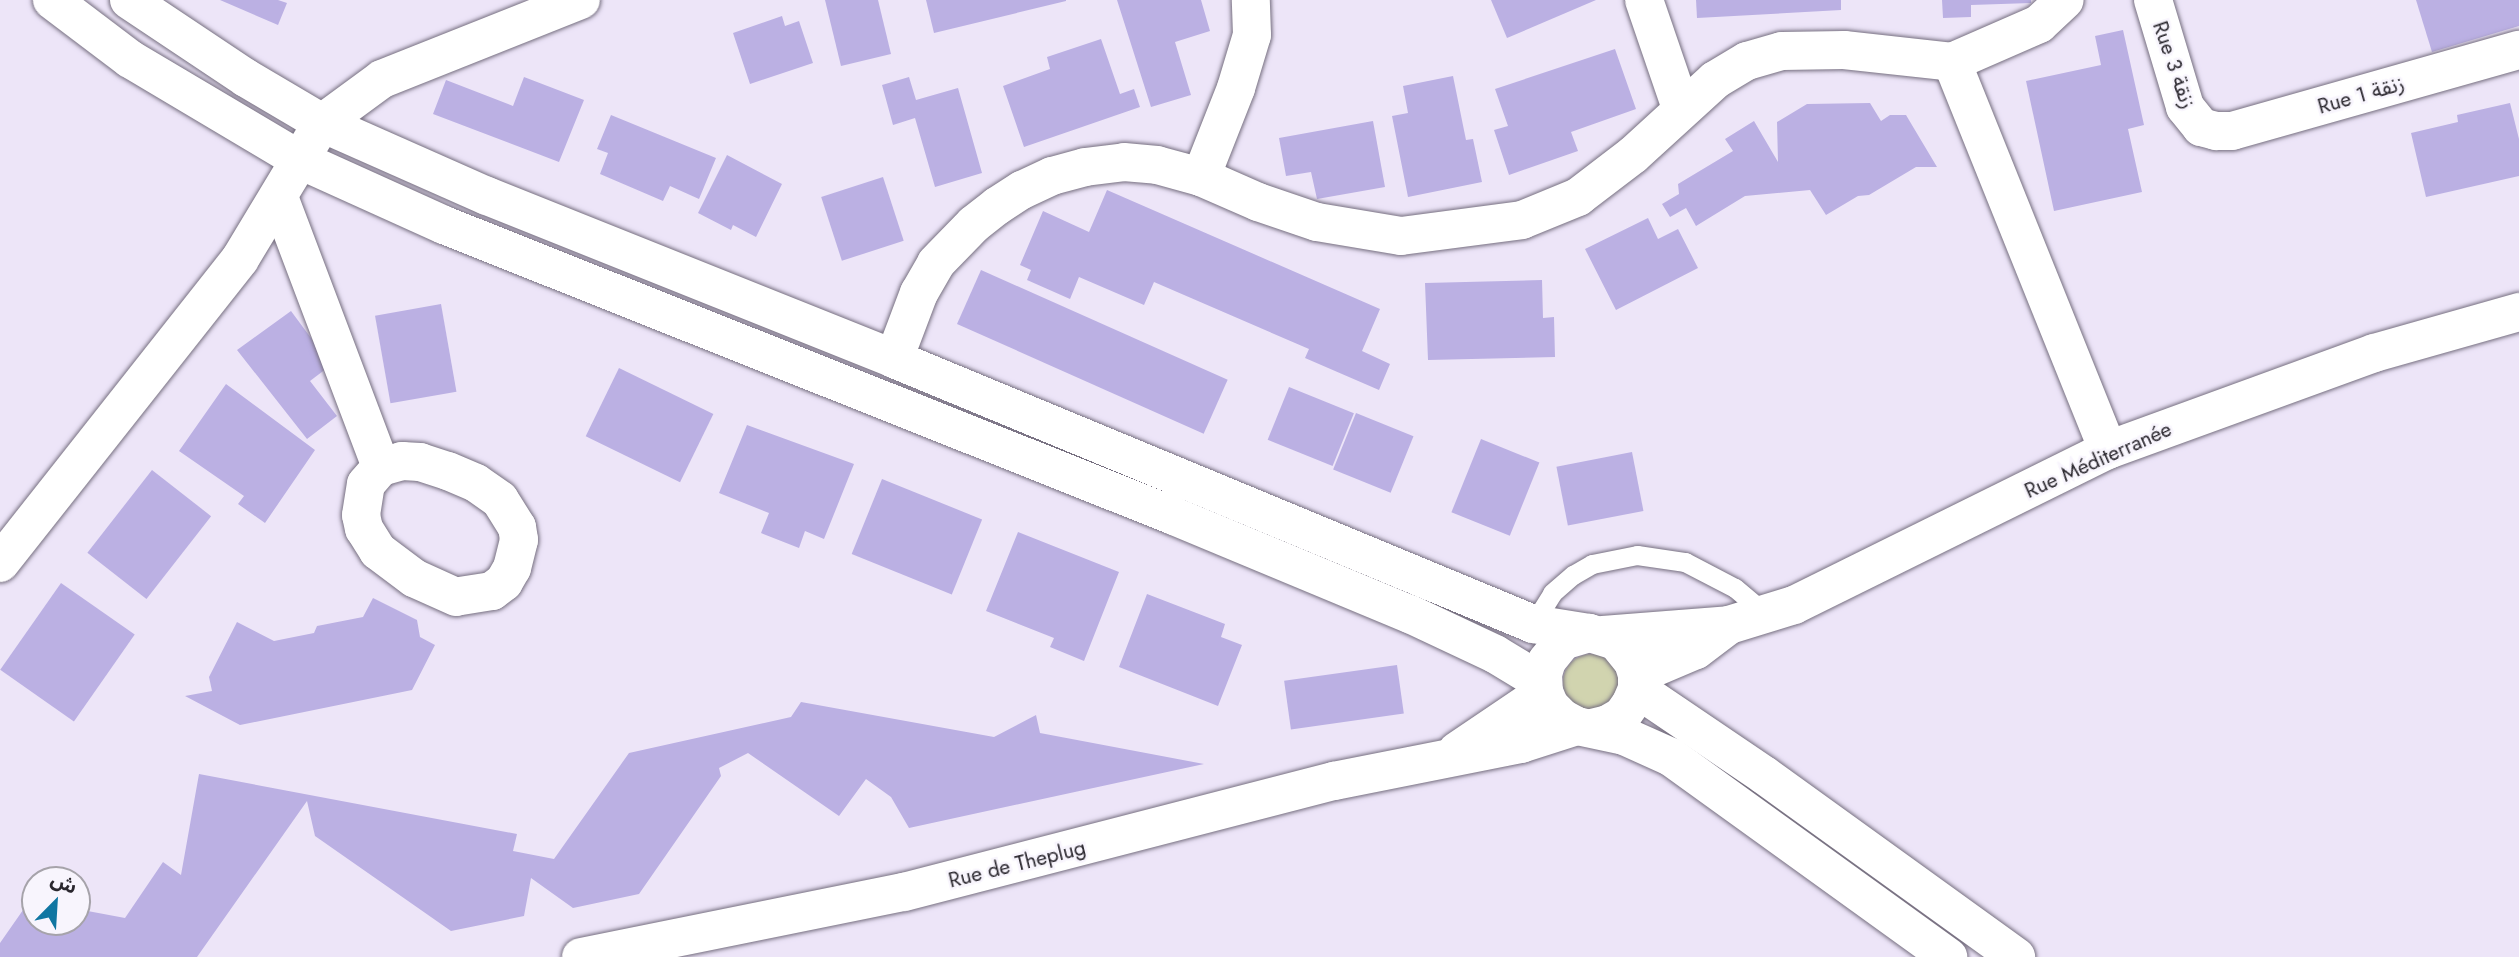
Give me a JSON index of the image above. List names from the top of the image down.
{
  "streets": {
    "street": [
      "Rue 3 زنقة",
      "Rue 1 زنقة",
      "Rue Méditerranée",
      "Rue de Theplug"
    ]
  },
  "crossings": [
    ["Rue 3 زنقة", "Rue 1 زنقة"]
  ],
  "north": "top right"
}
